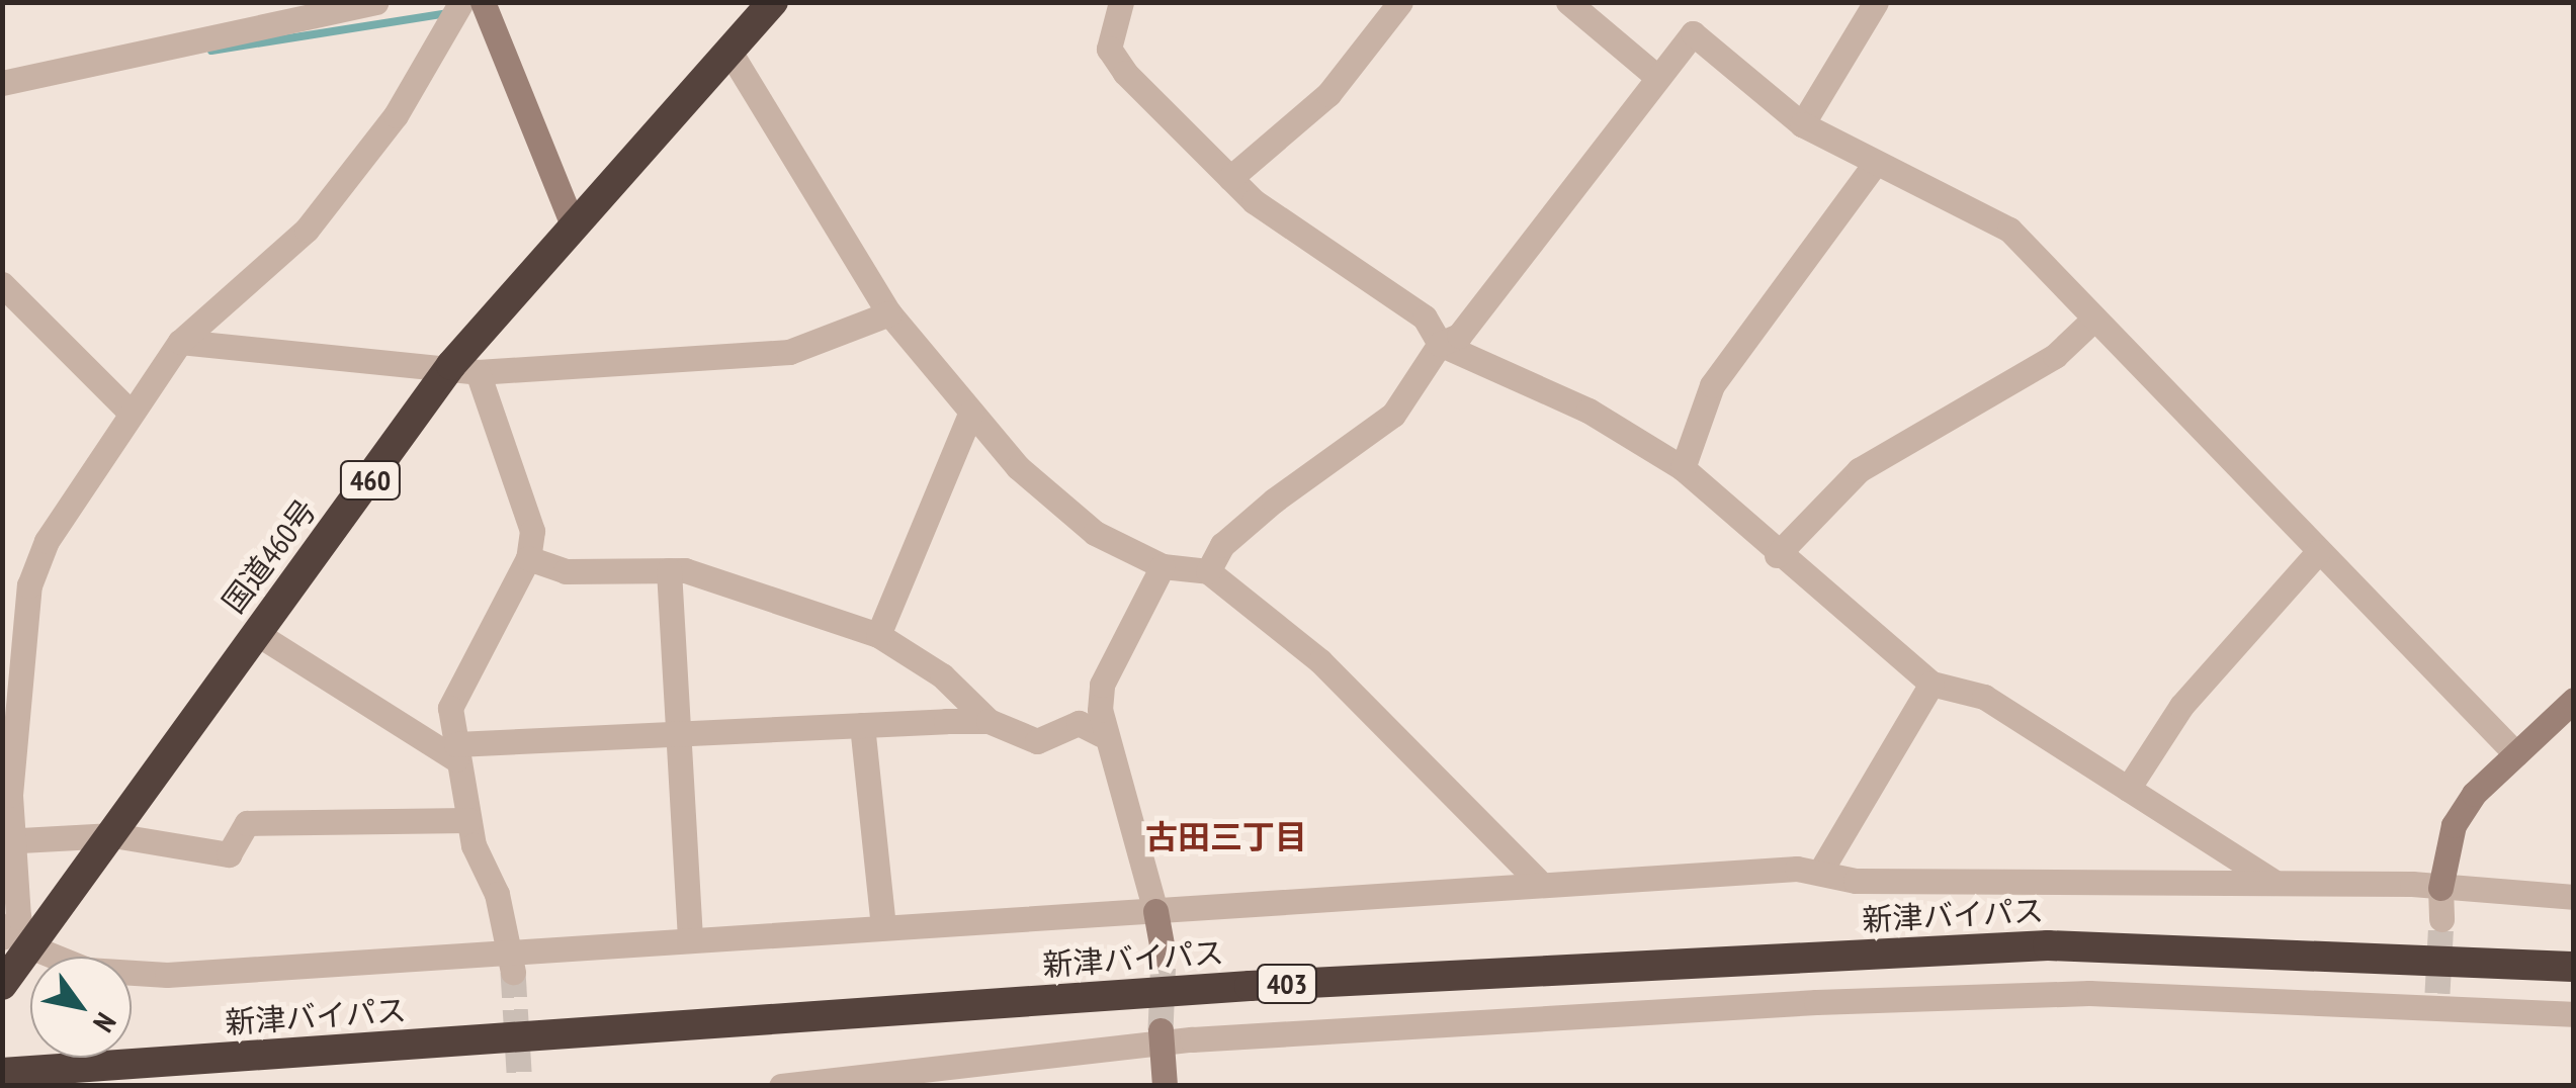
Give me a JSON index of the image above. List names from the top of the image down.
{
  "streets": {
    "highway": [
      "460",
      "国道460号",
      "新津バイパス",
      "403"
    ]
  },
  "districts": ["古田三丁目"],
  "north": "bottom right"
}
